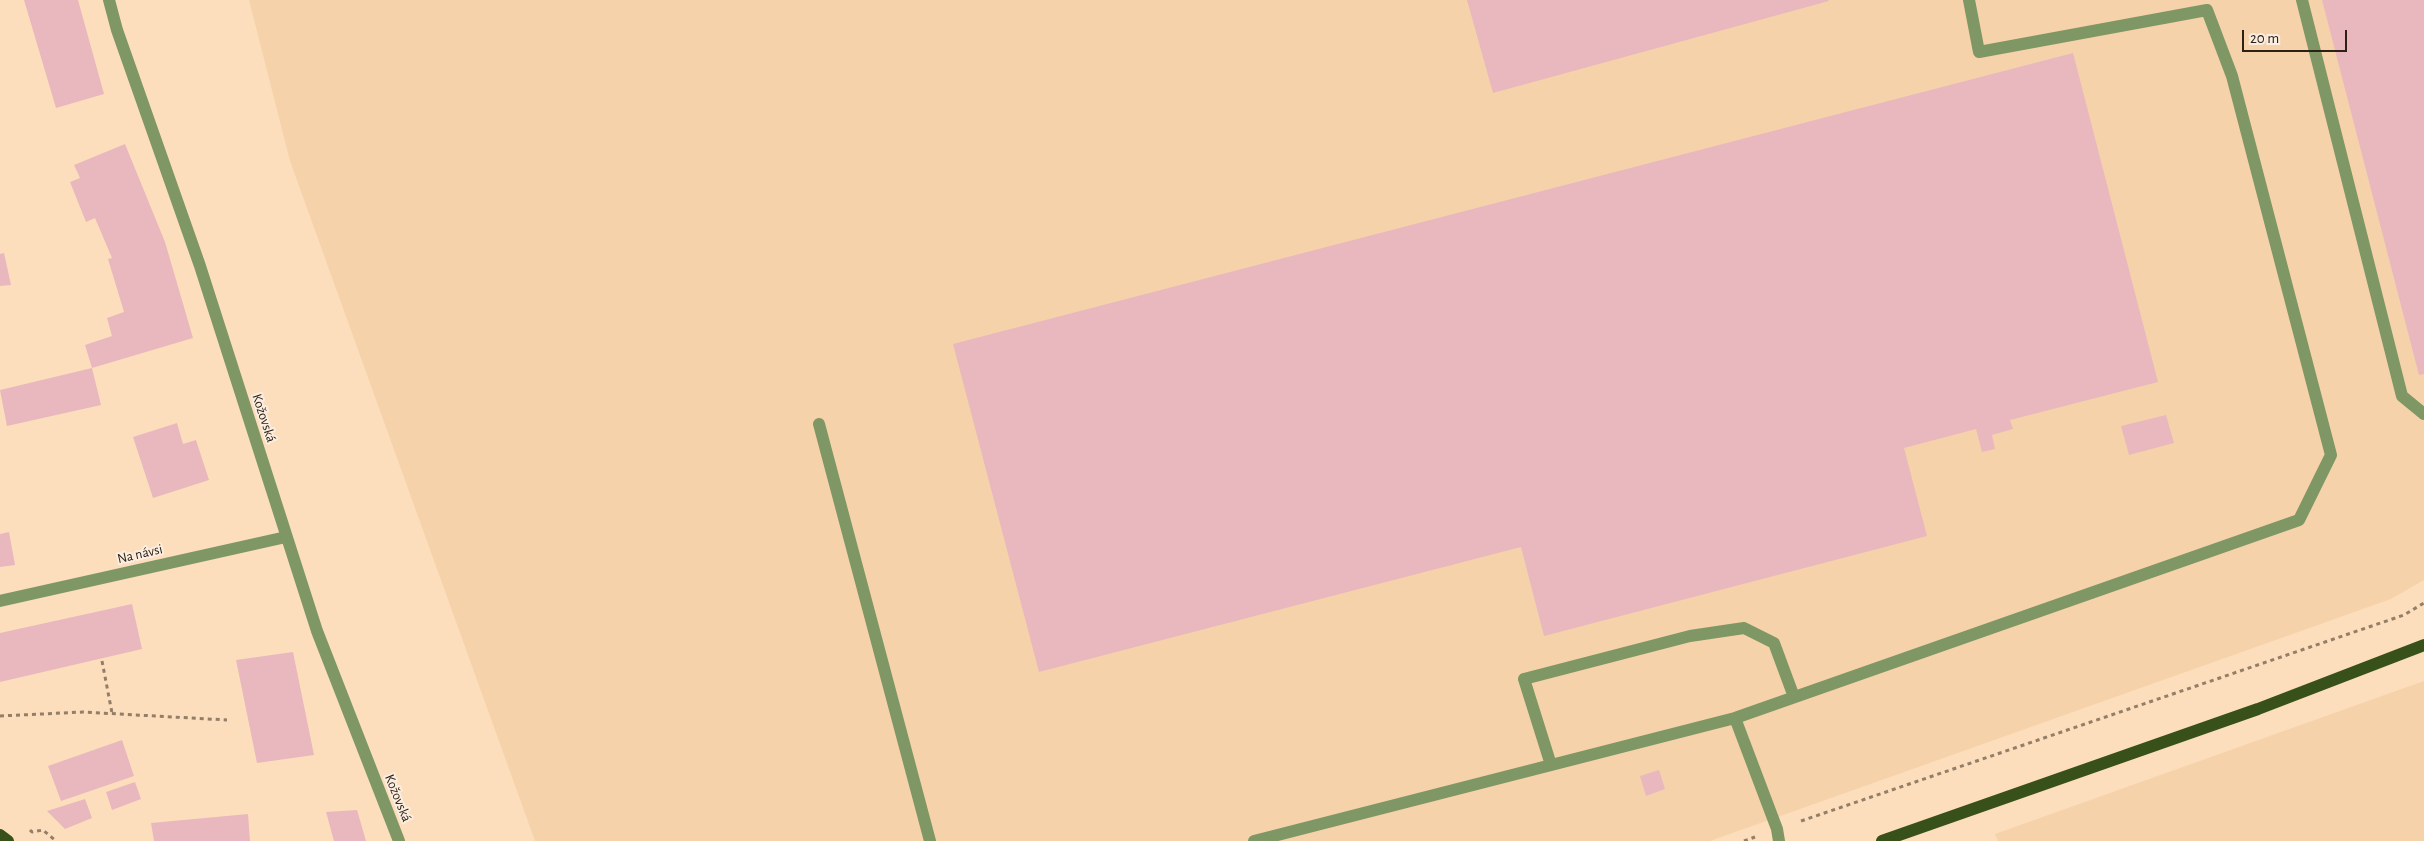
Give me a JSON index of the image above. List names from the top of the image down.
{
  "streets": {
    "street": ["Kožovská", "Na návsi"]
  },
  "crossings": [
    ["Kožovská", "Na návsi"]
  ],
  "scale_bar": "20 m"
}
